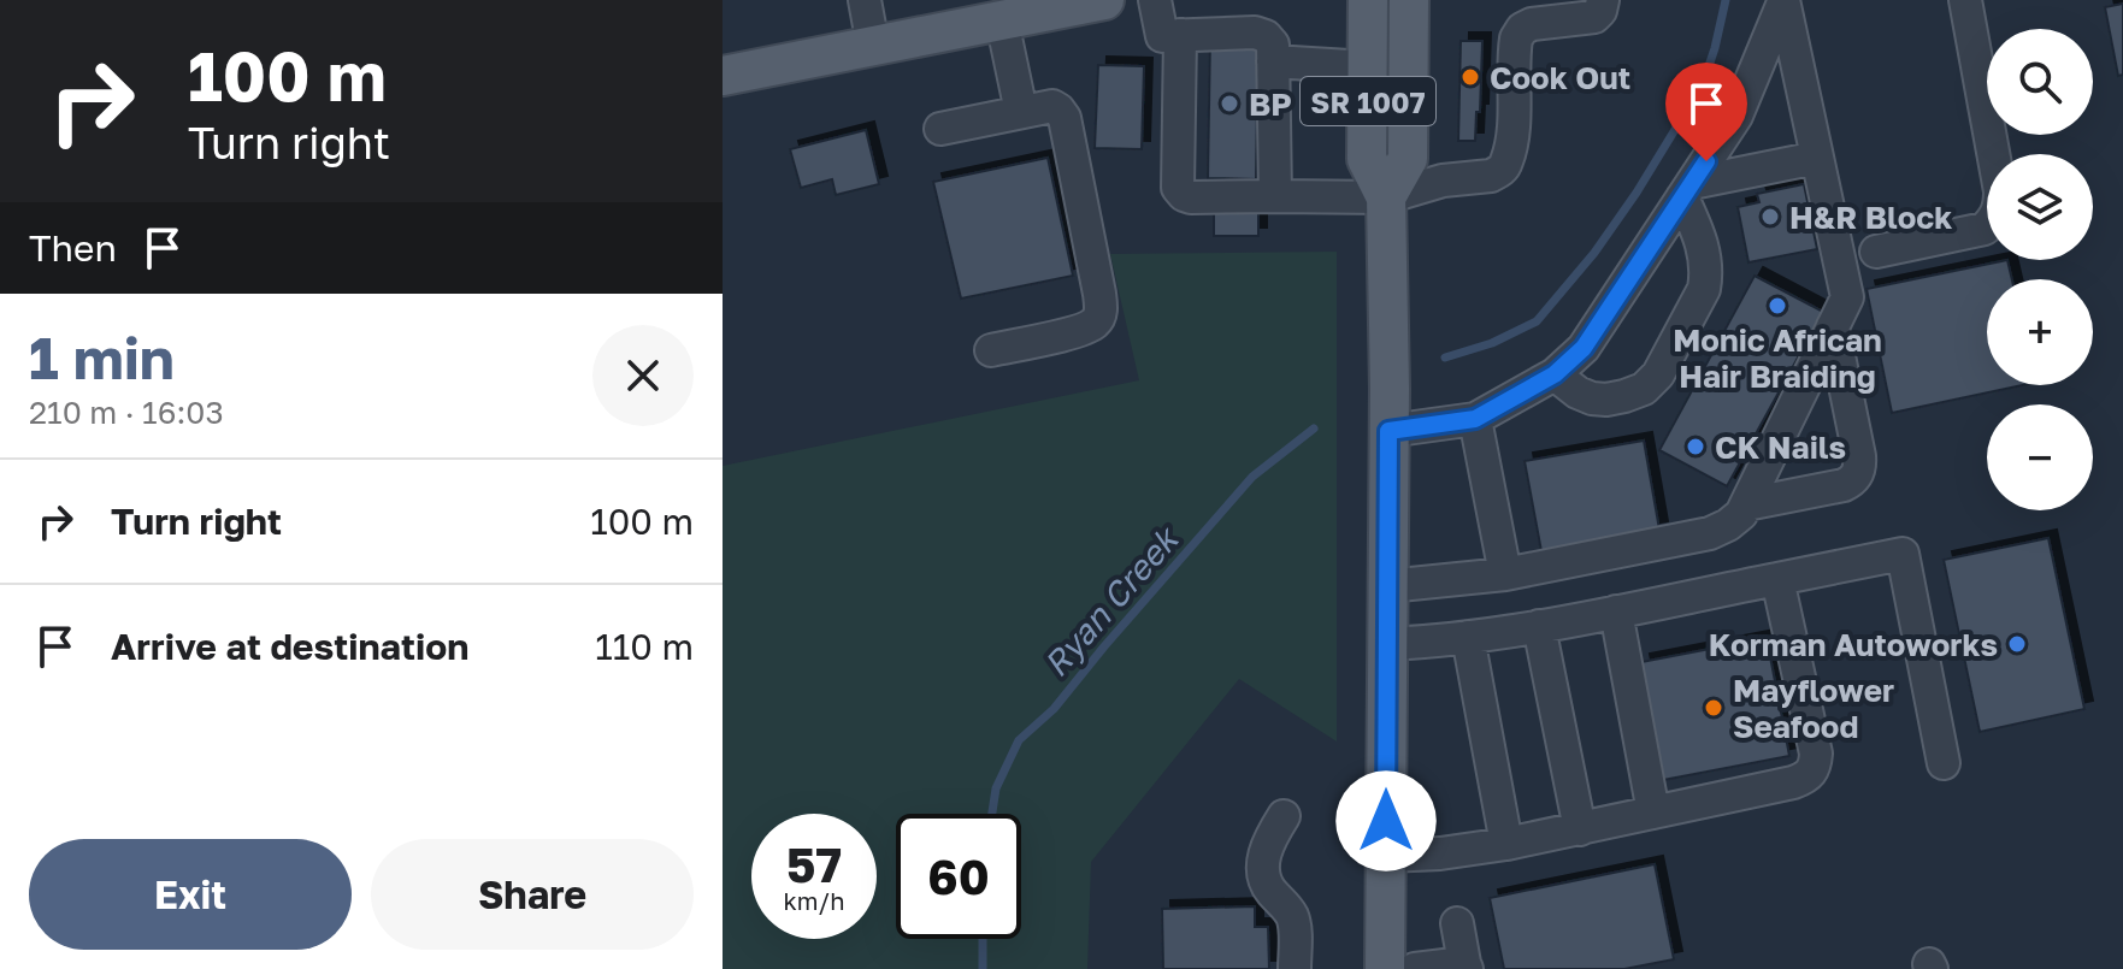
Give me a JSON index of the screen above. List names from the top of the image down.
{
  "streets": {
    "main road": ["SR 1007"]
  },
  "water": ["Ryan Creek"],
  "places": [
    "Cook Out",
    "BP",
    "H&R Block",
    "Monic African Hair Braiding",
    "CK Nails",
    "Korman Autoworks",
    "Mayflower Seafood"
  ],
  "page": {
    "turn": ["100 m", "Turn right"],
    "map_buttons": ["+", "−"],
    "then": "Then",
    "heading": ["1 min", "210 m · 16:03"],
    "list": [
      {
        "name": "Turn right",
        "value": "100 m"
      },
      {
        "name": "Arrive at destination",
        "value": "110 m"
      }
    ],
    "speed": "57 km/h",
    "limit": "60",
    "buttons": ["Exit", "Share"]
  }
}
